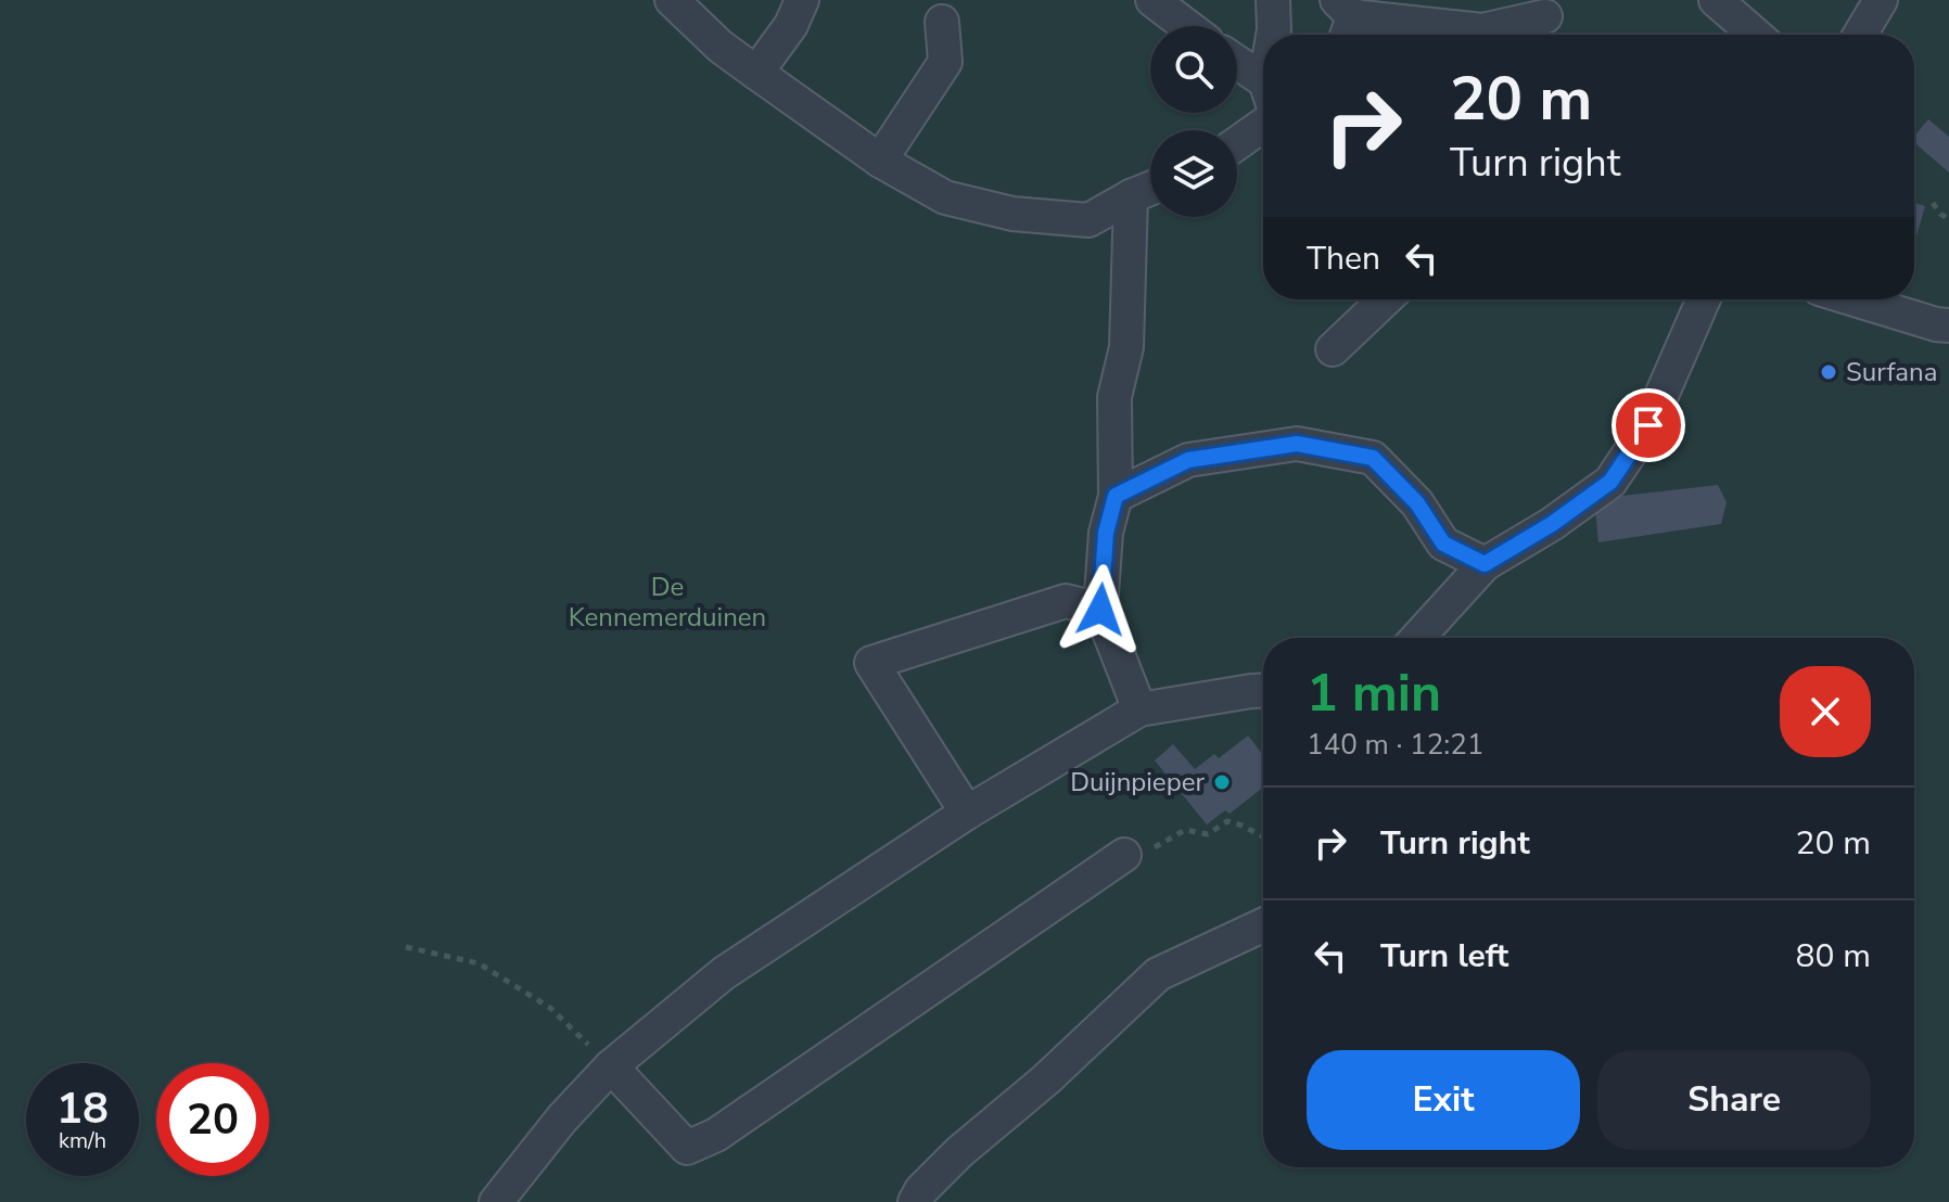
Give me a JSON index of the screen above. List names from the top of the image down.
{
  "parks": ["De Kennemerduinen"],
  "places": ["Surfana", "Duijnpieper"],
  "page": {
    "turn": ["20 m", "Turn right"],
    "then": "Then",
    "heading": ["1 min", "140 m · 12:21"],
    "list": [
      {
        "name": "Turn right",
        "value": "20 m"
      },
      {
        "name": "Turn left",
        "value": "80 m"
      }
    ],
    "buttons": ["Exit", "Share"],
    "speed": "18 km/h",
    "limit": "20"
  }
}
